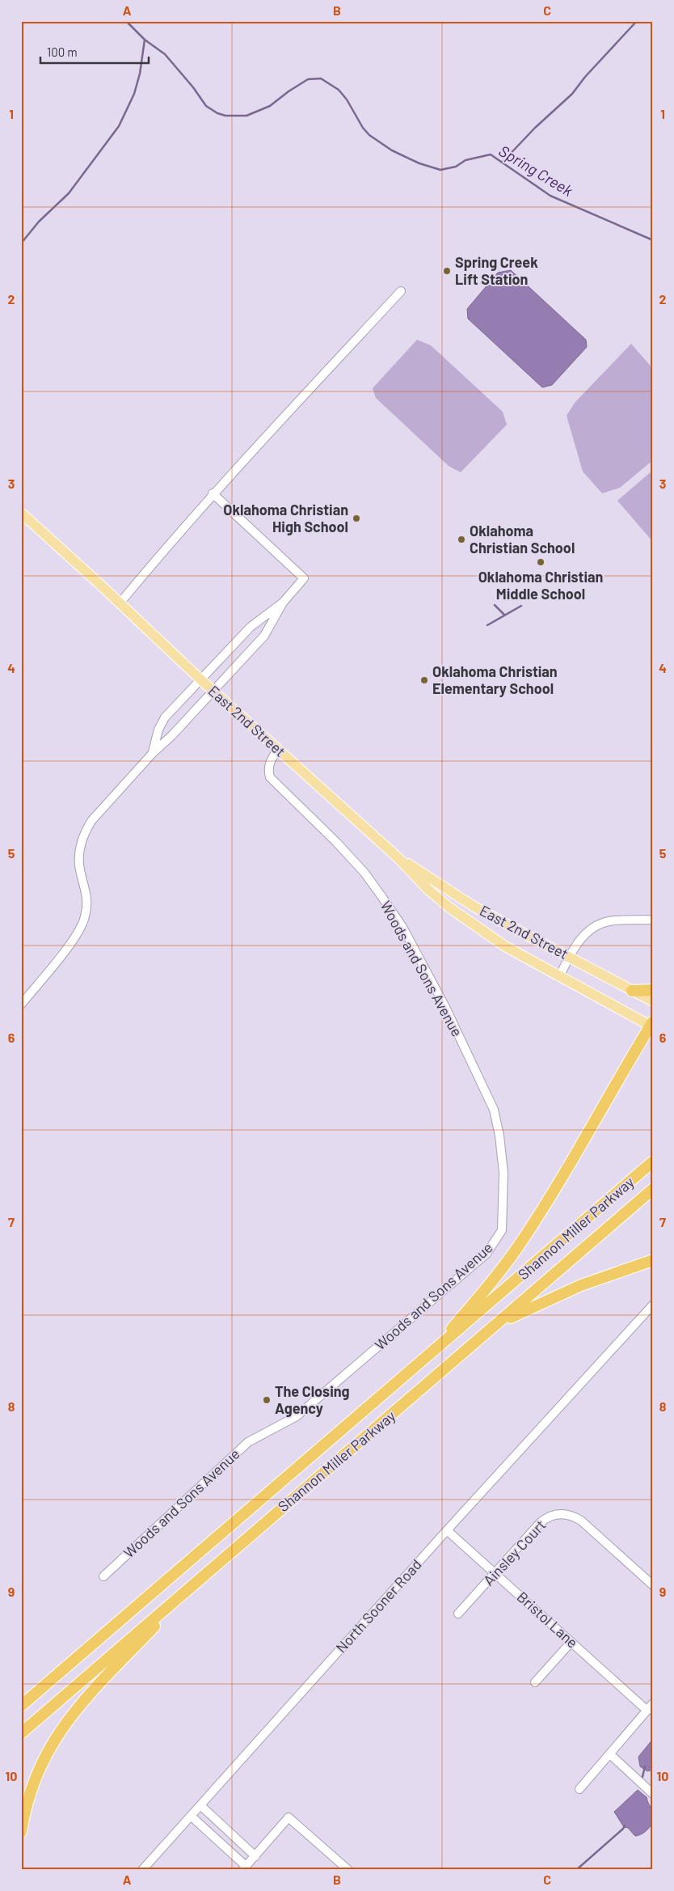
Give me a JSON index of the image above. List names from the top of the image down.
{
  "streets": {
    "highway": ["Shannon Miller Parkway"],
    "main road": ["East 2nd Street"],
    "street": [
      "Woods and Sons Avenue",
      "Ainsley Court",
      "North Sooner Road",
      "Bristol Lane"
    ]
  },
  "crossings": [
    ["East 2nd Street", "Woods and Sons Avenue"],
    ["Ainsley Court", "Bristol Lane"],
    ["North Sooner Road", "Bristol Lane"]
  ],
  "water": ["Spring Creek"],
  "places": [
    "Spring Creek Lift Station",
    "Oklahoma Christian High School",
    "Oklahoma Christian School",
    "Oklahoma Christian Middle School",
    "Oklahoma Christian Elementary School",
    "The Closing Agency"
  ],
  "scale_bar": "100 m",
  "grid": {
    "columns": ["A", "B", "C"],
    "rows": [
      "1",
      "2",
      "3",
      "4",
      "5",
      "6",
      "7",
      "8",
      "9",
      "10"
    ]
  }
}
